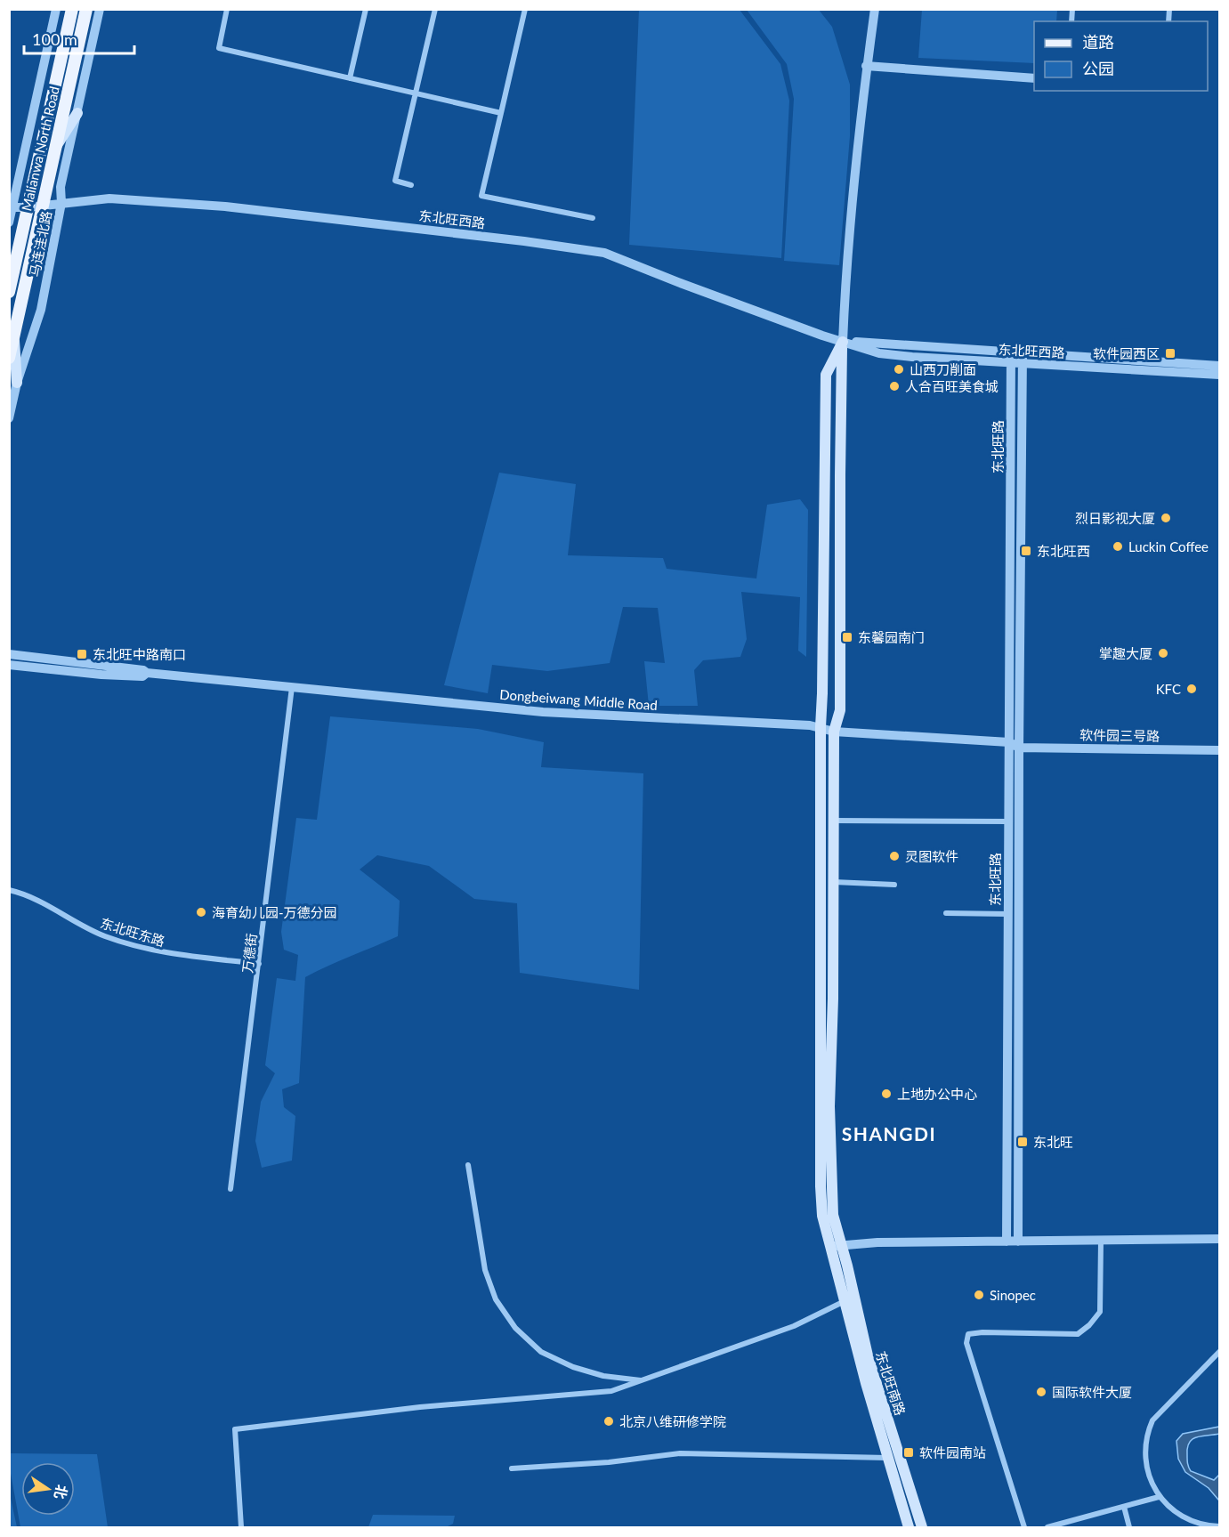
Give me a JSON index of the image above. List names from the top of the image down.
{
  "streets": {
    "main road": ["Malianwa North Road", "东北旺南路"],
    "street": [
      "东北旺西路",
      "马连洼北路",
      "东北旺路",
      "Dongbeiwang Middle Road",
      "软件园三号路",
      "东北旺东路",
      "万德街"
    ]
  },
  "crossings": [
    ["Malianwa North Road", "东北旺西路"],
    ["东北旺西路", "马连洼北路"],
    ["东北旺西路", "东北旺路"],
    ["东北旺路", "Dongbeiwang Middle Road"],
    ["东北旺路", "软件园三号路"],
    ["Dongbeiwang Middle Road", "万德街"],
    ["东北旺东路", "万德街"]
  ],
  "districts": ["SHANGDI"],
  "places": {
    "transit": [
      "软件园西区",
      "东北旺西",
      "东馨园南门",
      "东北旺中路南口",
      "东北旺",
      "软件园南站"
    ],
    "other": [
      "山西刀削面",
      "人合百旺美食城",
      "烈日影视大厦",
      "Luckin Coffee",
      "掌趣大厦",
      "KFC",
      "灵图软件",
      "海育幼儿园-万德分园",
      "上地办公中心",
      "Sinopec",
      "国际软件大厦",
      "北京八维研修学院"
    ]
  },
  "legend": ["道路", "公园"],
  "scale_bar": "100 m",
  "north": "right"
}
